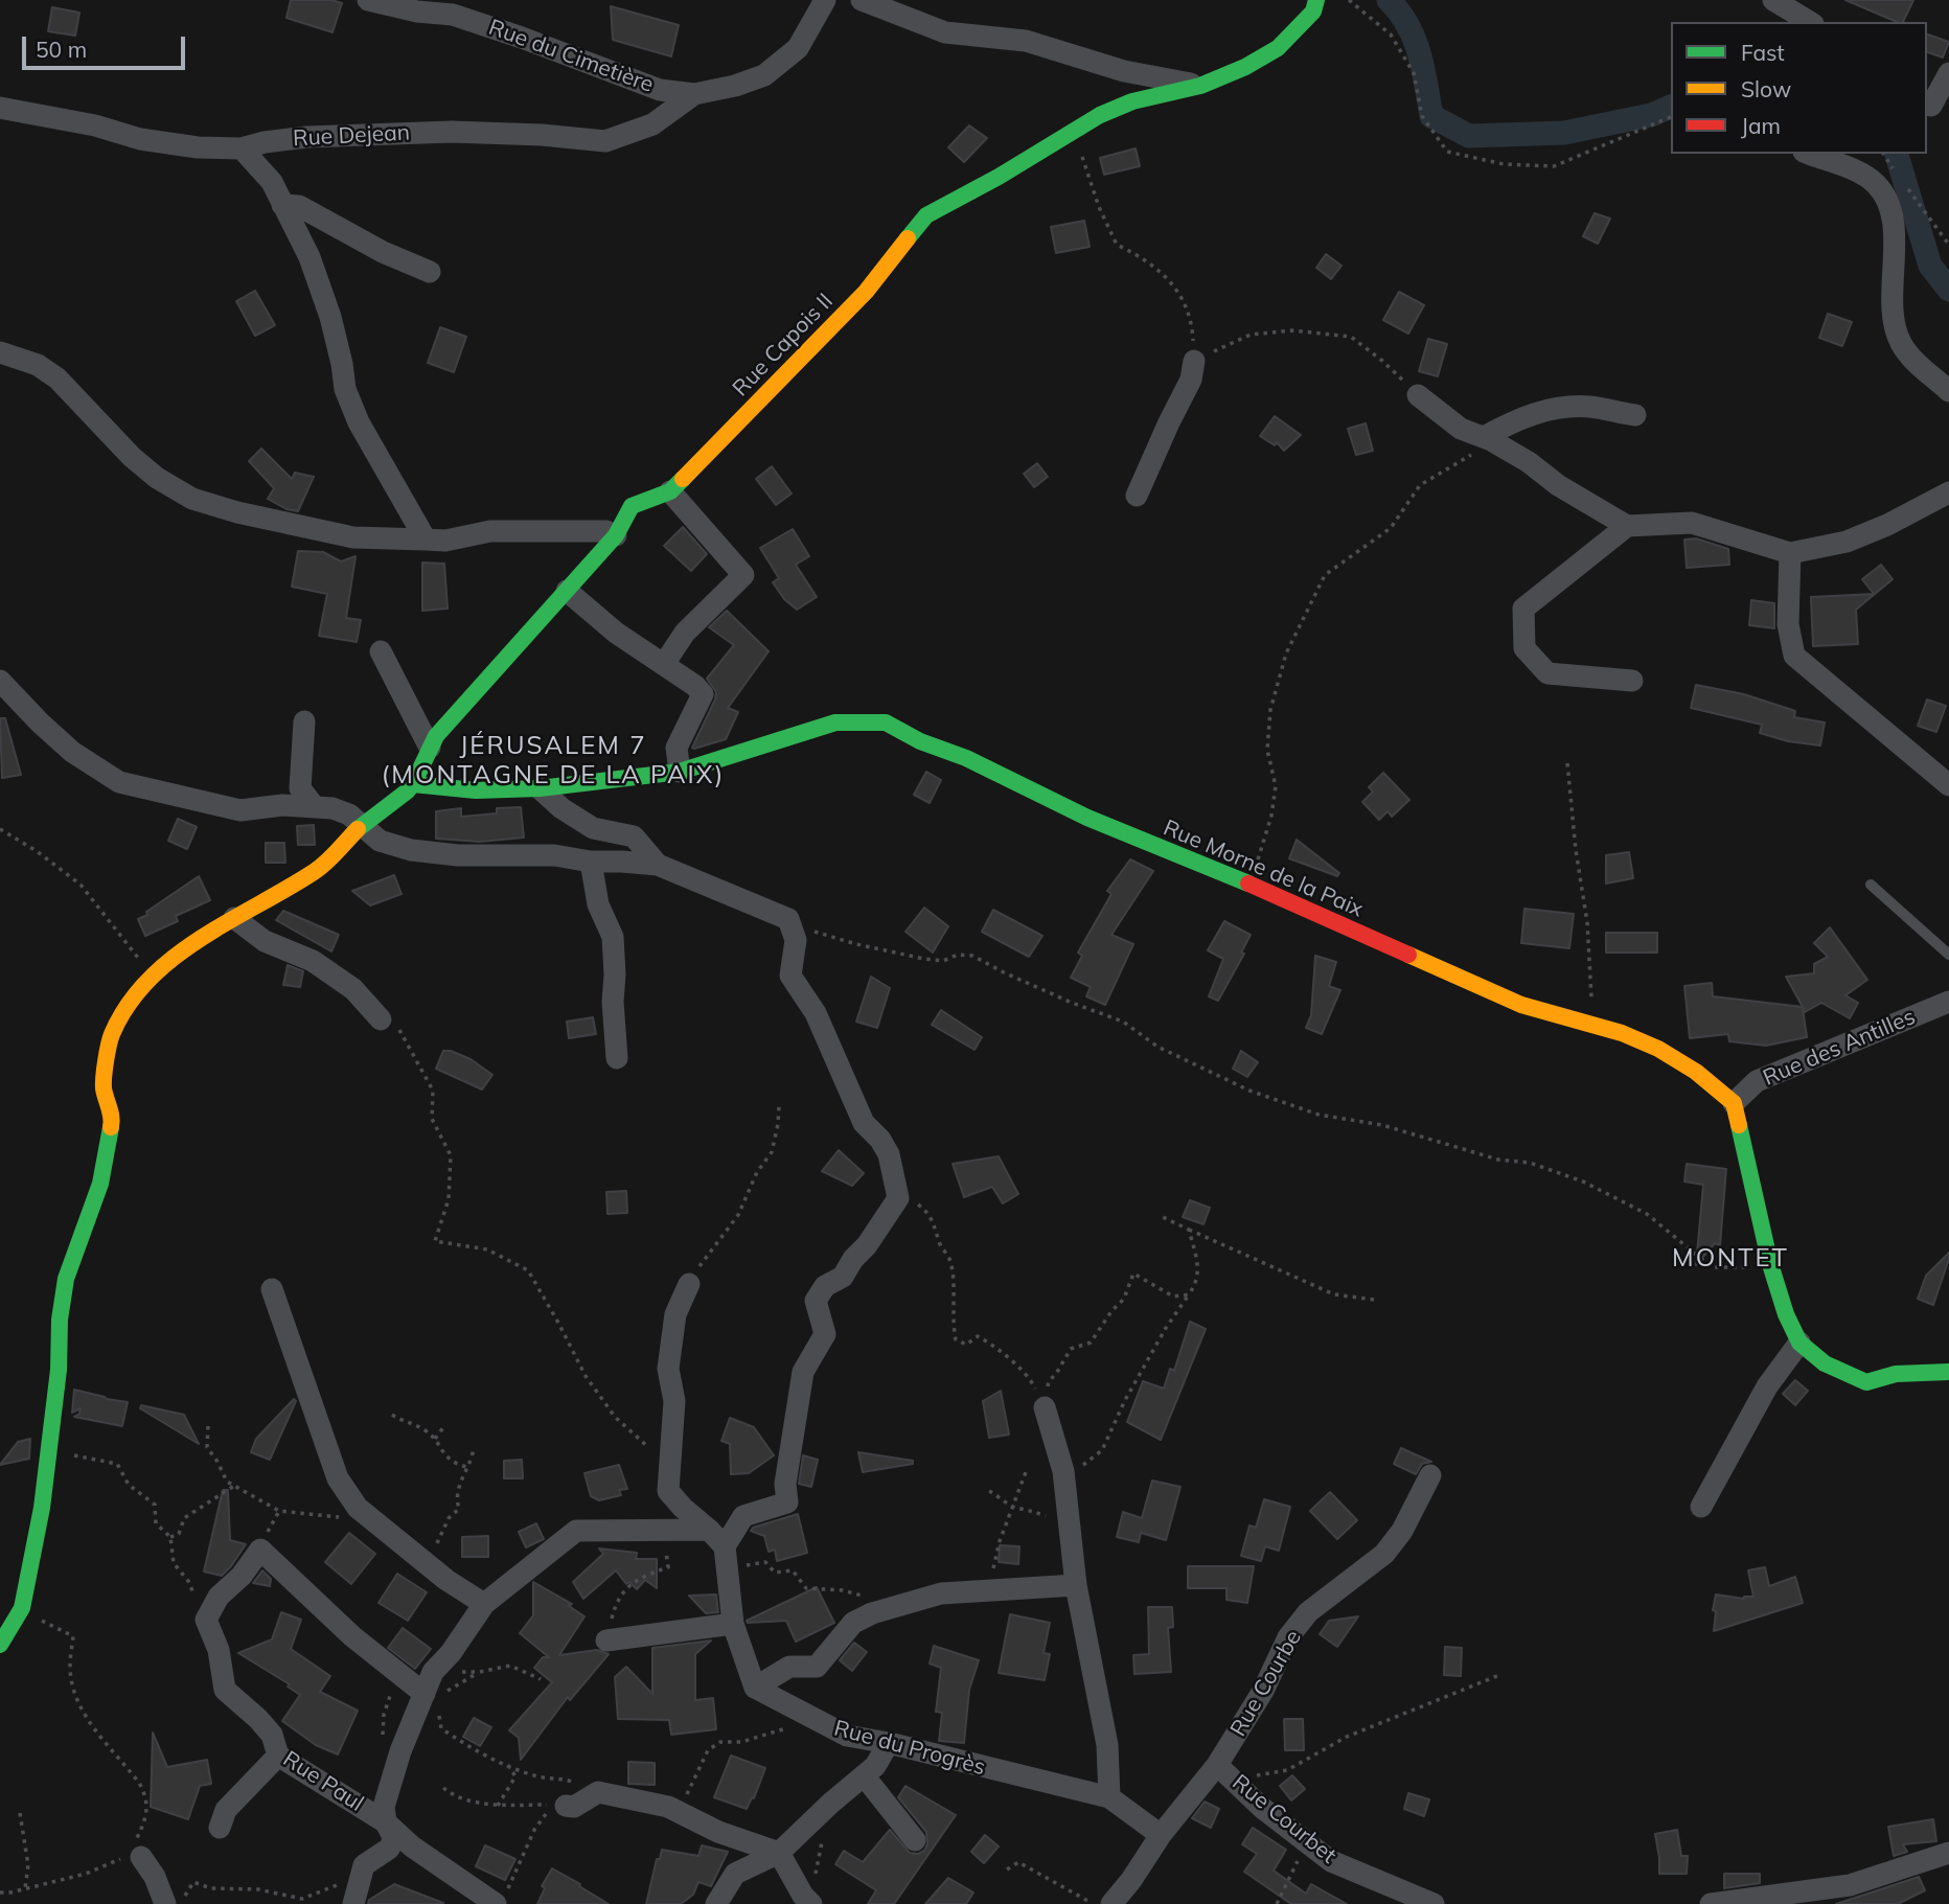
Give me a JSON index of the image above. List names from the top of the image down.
{
  "streets": {
    "street": [
      "Rue du Cimetière",
      "Rue Dejean",
      "Rue Capois II",
      "Rue Morne de la Paix",
      "Rue des Antilles",
      "Rue Courbe",
      "Rue du Progrès",
      "Rue Paul",
      "Rue Courbet"
    ]
  },
  "crossings": [
    ["Rue du Cimetière", "Rue Dejean"],
    ["Rue Capois II", "Rue Morne de la Paix"],
    ["Rue Morne de la Paix", "Rue des Antilles"],
    ["Rue Courbe", "Rue du Progrès"],
    ["Rue Courbe", "Rue Courbet"]
  ],
  "districts": ["JÉRUSALEM 7 (MONTAGNE DE LA PAIX)", "MONTET"],
  "legend": ["Fast", "Slow", "Jam"],
  "scale_bar": "50 m"
}
